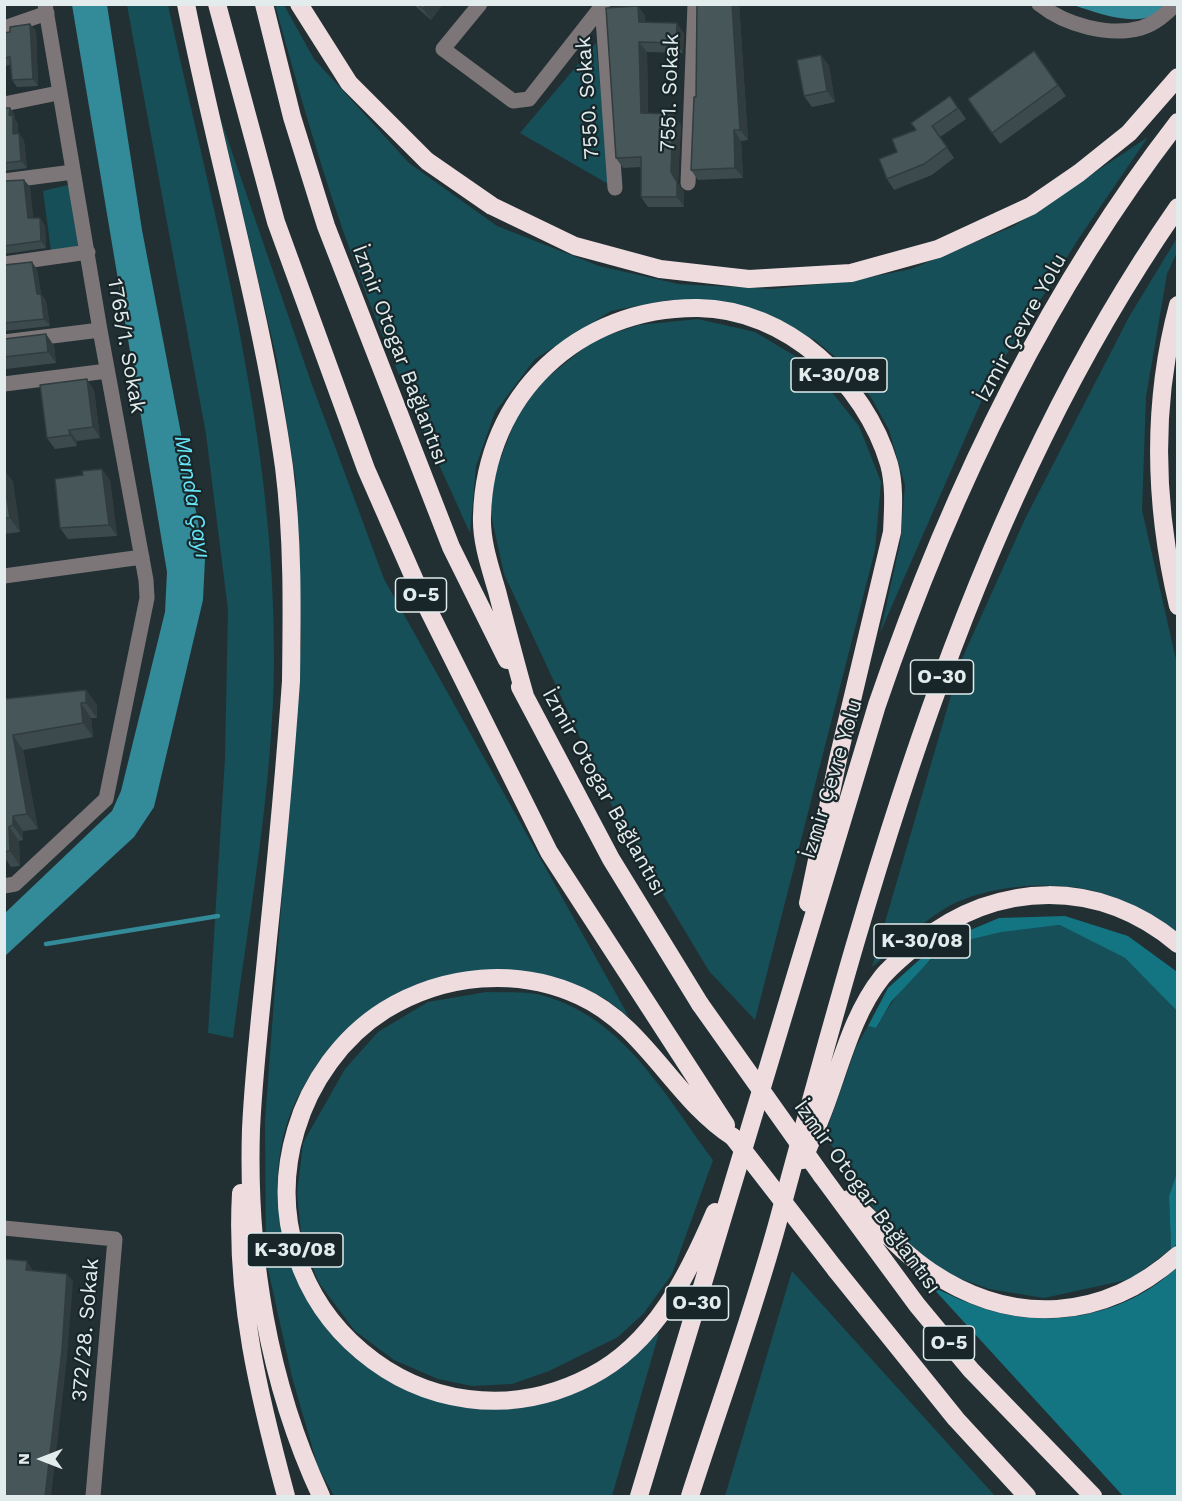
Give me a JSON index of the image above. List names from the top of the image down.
{
  "streets": {
    "highway": [
      "İzmir Çevre Yolu",
      "İzmir Otogar Bağlantısı",
      "K-30/08",
      "O-5",
      "O-30"
    ],
    "street": [
      "7551. Sokak",
      "7550. Sokak",
      "1765/1. Sokak",
      "372/28. Sokak"
    ]
  },
  "crossings": [
    ["İzmir Çevre Yolu", "K-30/08"],
    ["İzmir Otogar Bağlantısı", "K-30/08"],
    ["K-30/08", "O-5"],
    ["K-30/08", "O-30"]
  ],
  "water": ["Manda Çayı"],
  "north": "left"
}
